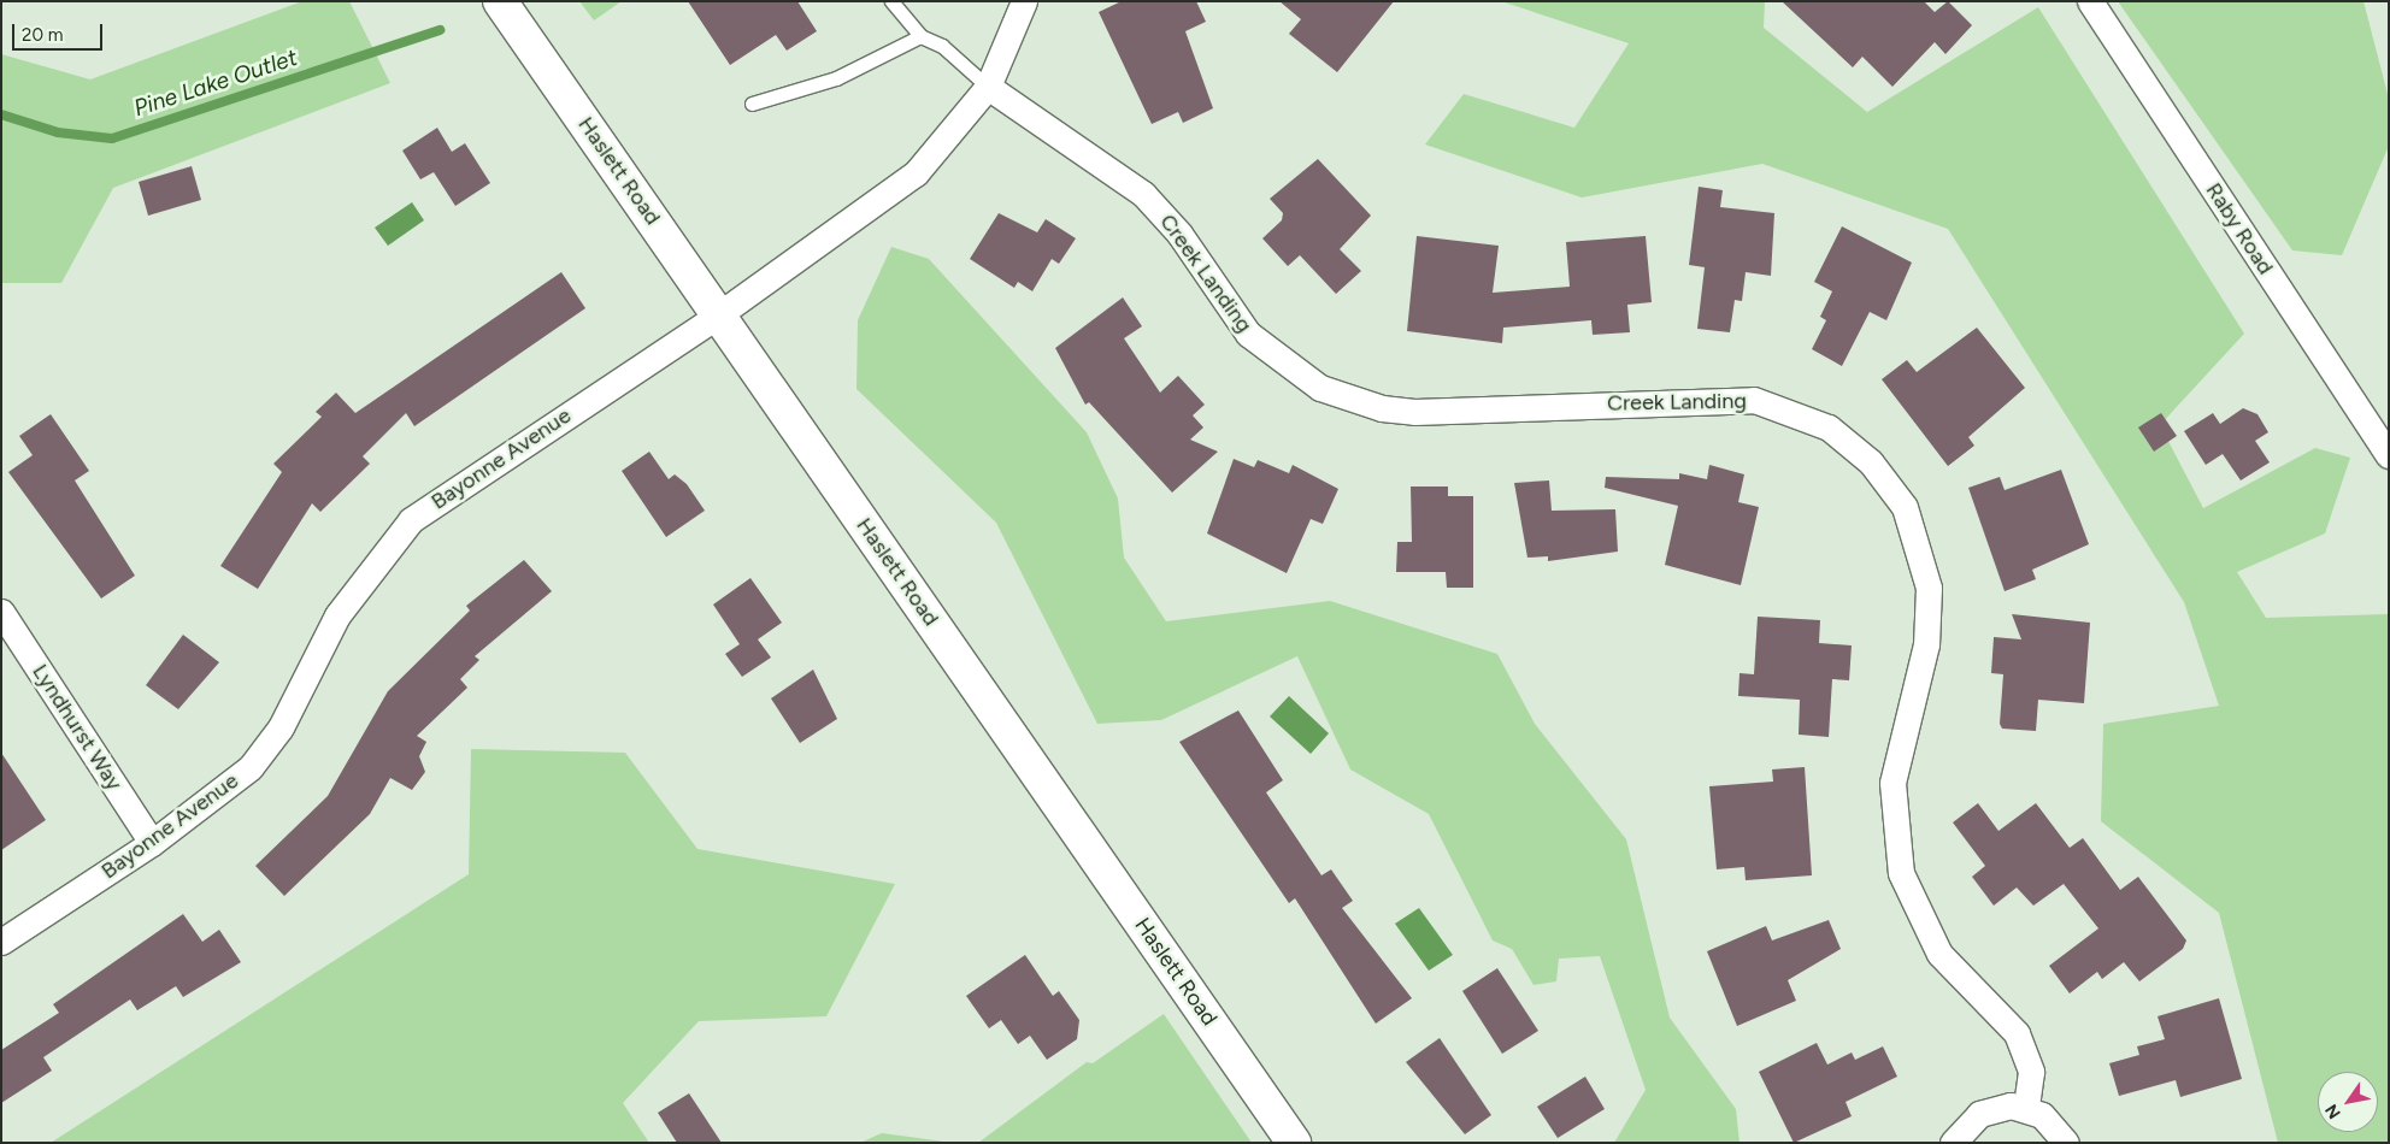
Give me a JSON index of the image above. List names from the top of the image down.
{
  "streets": {
    "main road": ["Haslett Road"],
    "street": [
      "Raby Road",
      "Creek Landing",
      "Bayonne Avenue",
      "Lyndhurst Way"
    ]
  },
  "crossings": [
    ["Haslett Road", "Bayonne Avenue"],
    ["Creek Landing", "Bayonne Avenue"],
    ["Bayonne Avenue", "Lyndhurst Way"]
  ],
  "water": ["Pine Lake Outlet"],
  "scale_bar": "20 m",
  "north": "bottom left"
}
